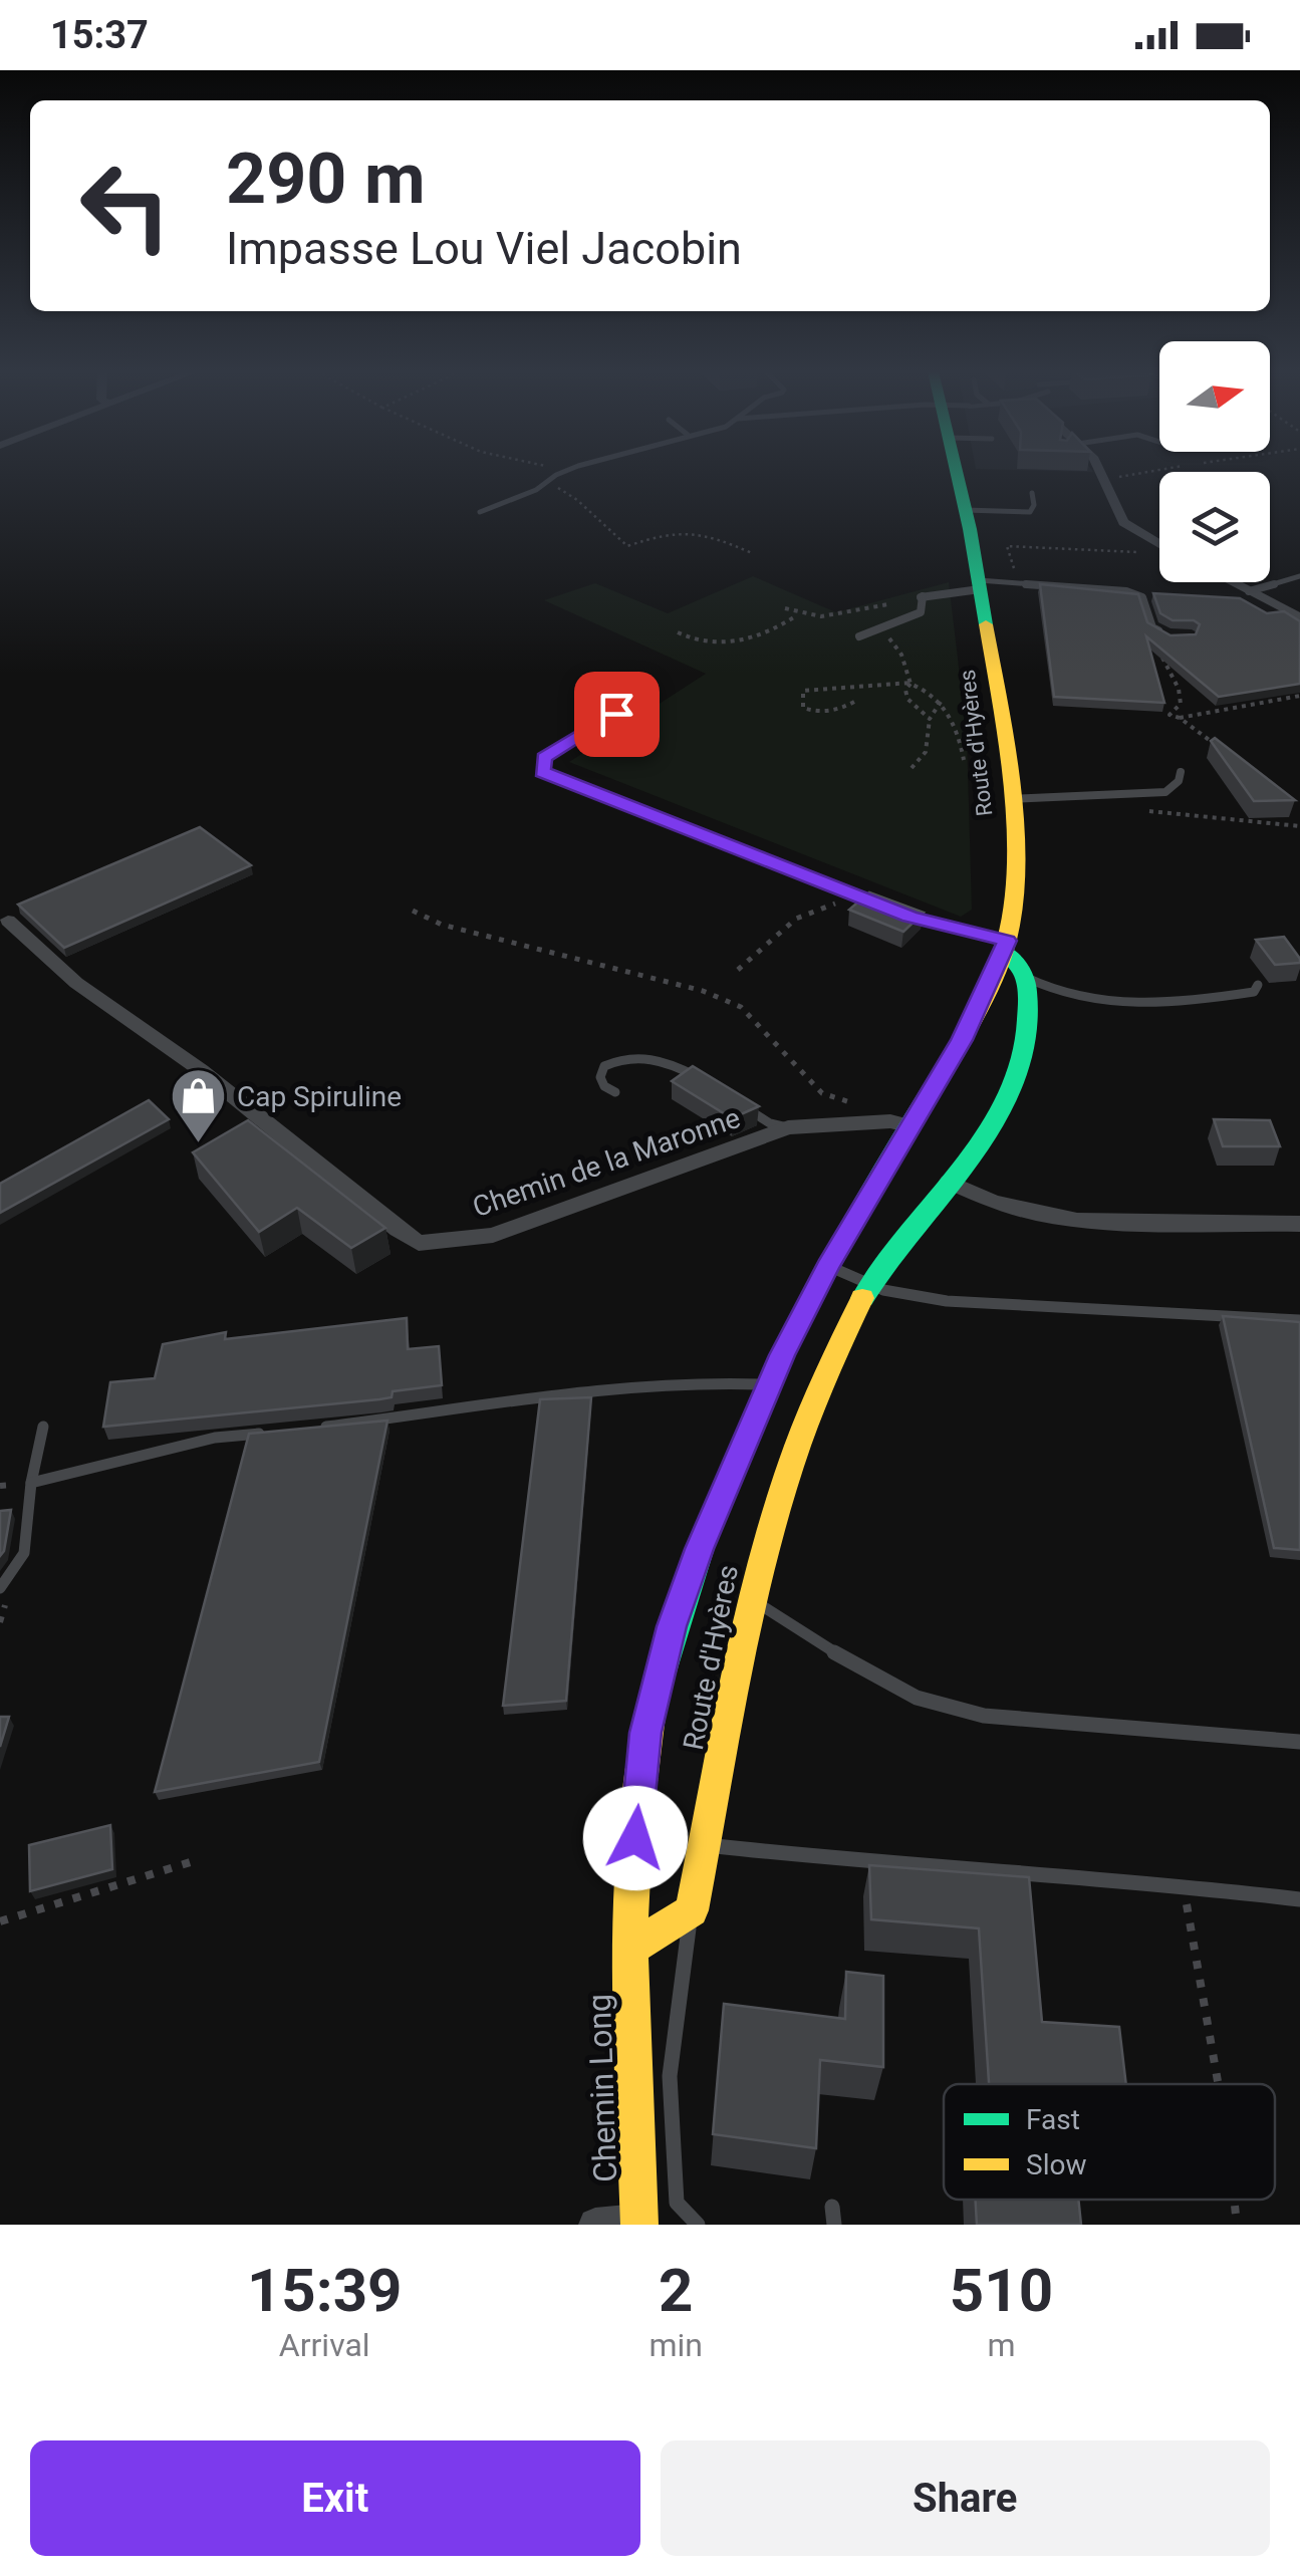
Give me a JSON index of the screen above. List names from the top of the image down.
{
  "streets": {
    "main road": ["Route d'Hyères", "Chemin Long"],
    "street": ["Chemin de la Maronne"]
  },
  "crossings": [
    ["Route d'Hyères", "Chemin de la Maronne"],
    ["Route d'Hyères", "Chemin Long"]
  ],
  "places": {
    "shop": ["Cap Spiruline"]
  },
  "legend": ["Fast", "Slow"],
  "north": "right",
  "page": {
    "status": "15:37",
    "turn": ["290 m", "Impasse Lou Viel Jacobin"],
    "eta": [
      "15:39",
      "Arrival",
      "2",
      "min",
      "510",
      "m"
    ],
    "buttons": ["Exit", "Share"]
  }
}
